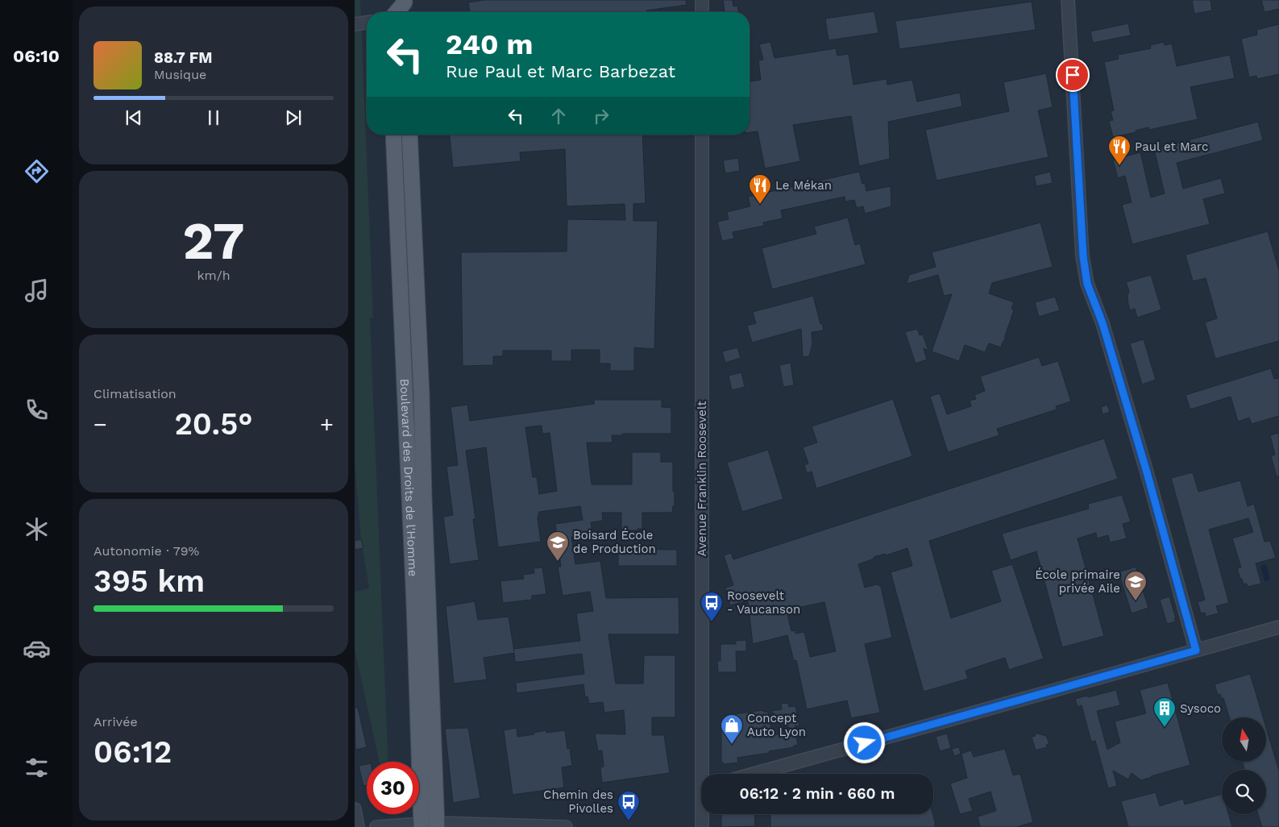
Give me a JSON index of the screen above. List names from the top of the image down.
{
  "streets": {
    "main road": ["Boulevard des Droits de l'Homme"],
    "street": ["Avenue Franklin Roosevelt"]
  },
  "places": {
    "restaurant": ["Paul et Marc", "Le Mékan"],
    "school or university": ["Boisard École de Production", "École primaire privée Aile"],
    "bus stop": ["Roosevelt - Vaucanson", "Chemin des Pivolles"],
    "building": ["Sysoco"],
    "shop": ["Concept Auto Lyon"]
  },
  "north": "top",
  "page": {
    "tabs": "06:10",
    "turn": ["240 m", "Rue Paul et Marc Barbezat"],
    "song": ["88.7 FM", "Musique"],
    "tile": [
      ["27", "km/h"],
      "Climatisation",
      ["Autonomie · 79%", "395 km"],
      ["Arrivée", "06:12"]
    ],
    "heat": ["−", "20.5°", "+"],
    "limit": "30",
    "trip": "06:12 · 2 min · 660 m"
  }
}
